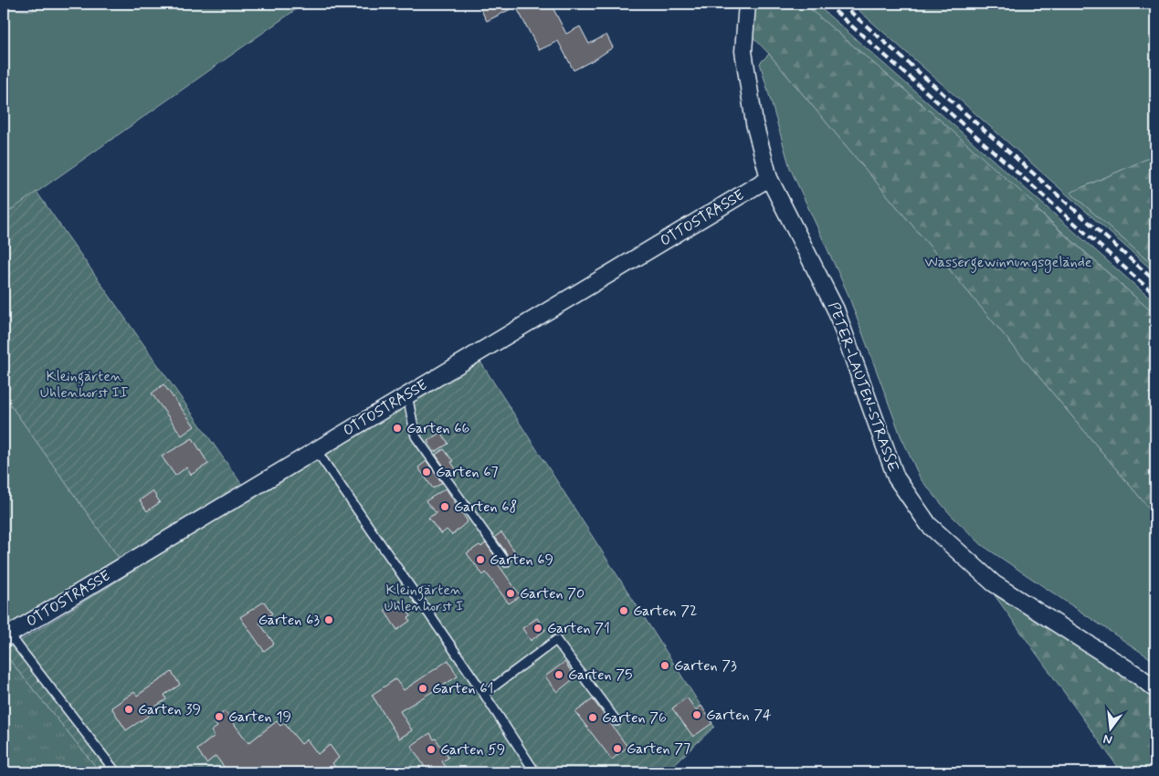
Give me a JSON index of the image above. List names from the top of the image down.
{
  "streets": {
    "street": ["OTTOSTRASSE", "PETER-LAUTEN-STRASSE"]
  },
  "crossings": [
    ["OTTOSTRASSE", "PETER-LAUTEN-STRASSE"]
  ],
  "parks": ["Wassergewinnungsgelände", "Kleingärten Uhlenhorst II", "Kleingärten Uhlenhorst I"],
  "places": [
    "Garten 66",
    "Garten 67",
    "Garten 68",
    "Garten 69",
    "Garten 70",
    "Garten 72",
    "Garten 63",
    "Garten 71",
    "Garten 73",
    "Garten 75",
    "Garten 61",
    "Garten 39",
    "Garten 74",
    "Garten 19",
    "Garten 76",
    "Garten 77",
    "Garten 59"
  ],
  "north": "bottom"
}
